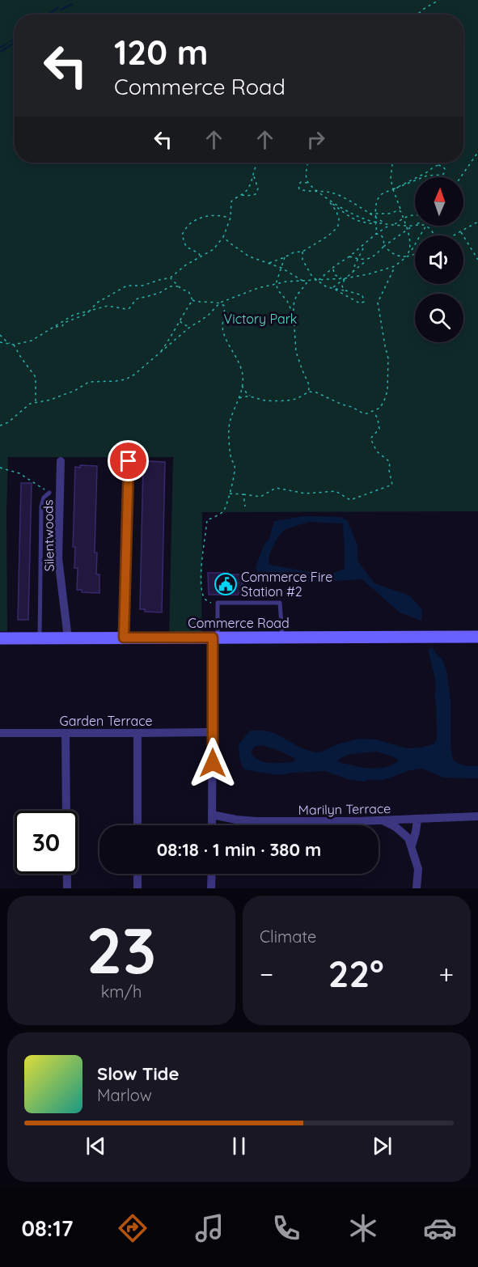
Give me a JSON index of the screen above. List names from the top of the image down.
{
  "streets": {
    "main road": ["Commerce Road"],
    "street": ["Silentwoods", "Garden Terrace", "Marilyn Terrace"]
  },
  "crossings": [
    ["Silentwoods", "Commerce Road"]
  ],
  "parks": ["Victory Park"],
  "places": {
    "public building": ["Commerce Fire Station #2"]
  },
  "north": "top",
  "page": {
    "turn": ["120 m", "Commerce Road"],
    "limit": "30",
    "trip": "08:18 · 1 min · 380 m",
    "tile": [
      ["23", "km/h"],
      "Climate"
    ],
    "heat": ["−", "22°", "+"],
    "song": ["Slow Tide", "Marlow"],
    "tabs": "08:17"
  }
}
